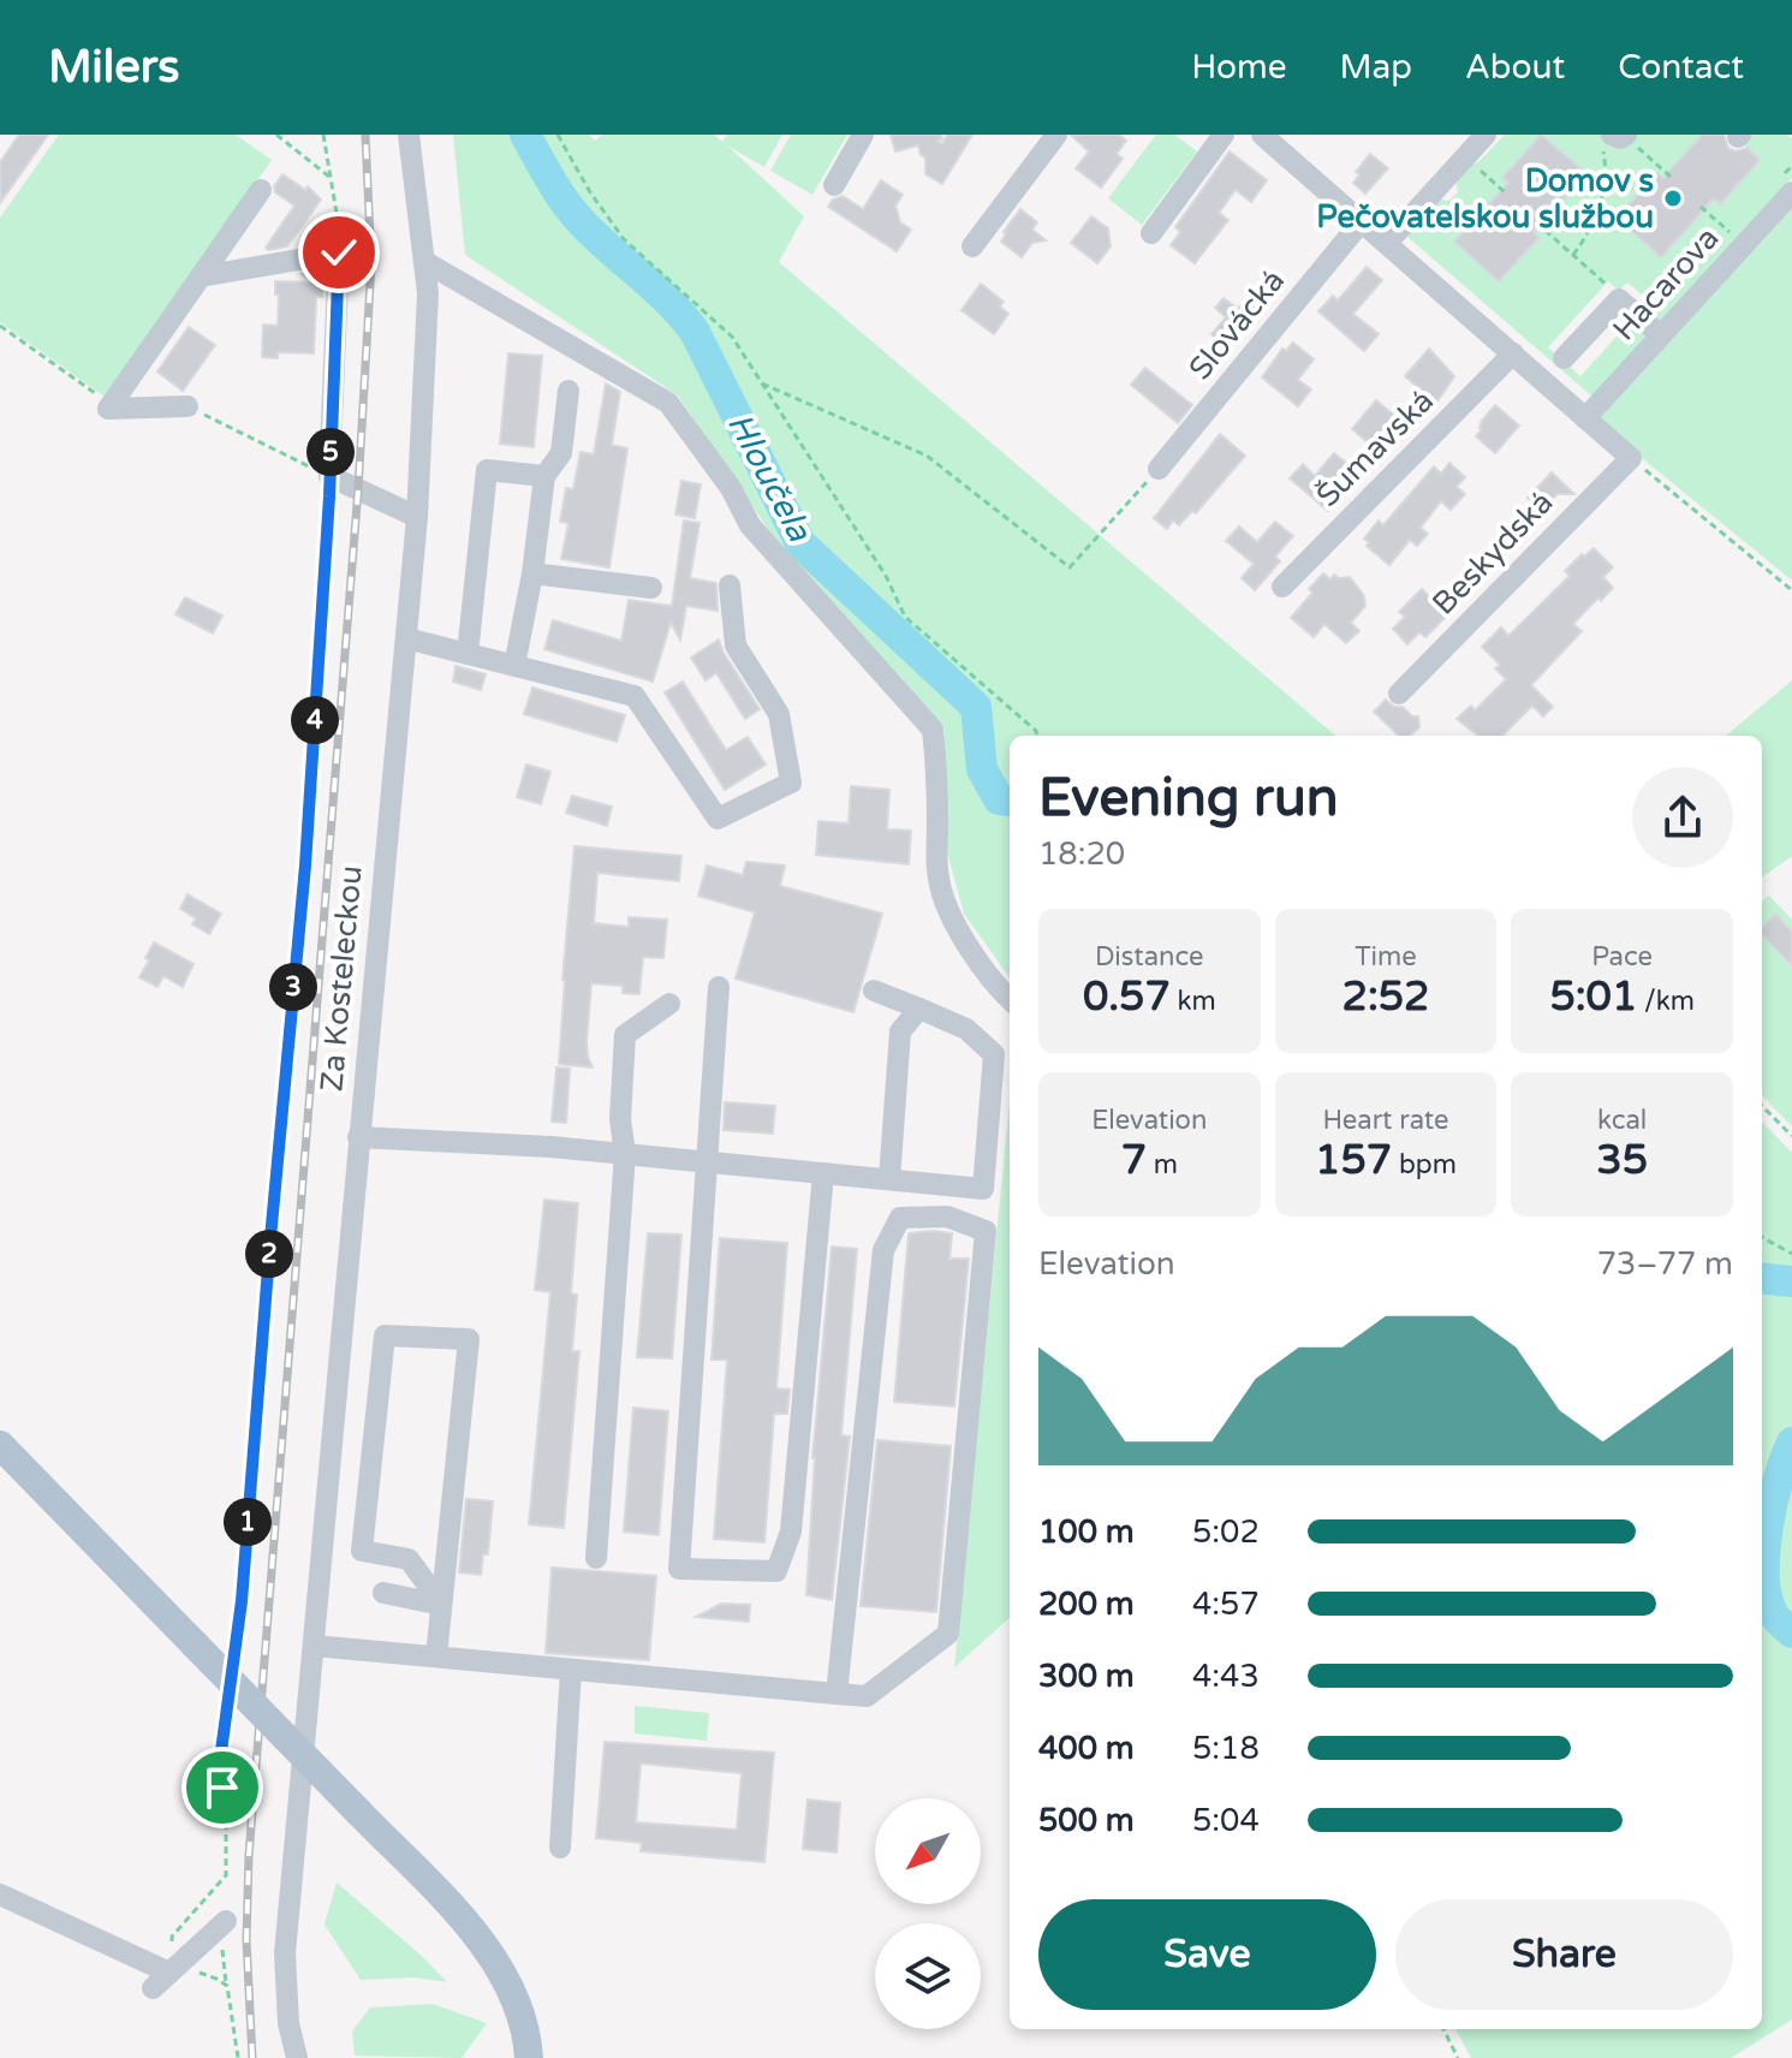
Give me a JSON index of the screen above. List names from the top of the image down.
{
  "streets": {
    "street": [
      "Hacarova",
      "Slovácká",
      "Šumavská",
      "Beskydská",
      "Za Kosteleckou"
    ]
  },
  "water": ["Hloučela"],
  "places": ["Domov s Pečovatelskou službou"],
  "north": "bottom left",
  "page": {
    "header": "Milers",
    "nav": [
      "Home",
      "Map",
      "About",
      "Contact"
    ],
    "pins": [
      "5",
      "4",
      "3",
      "2",
      "1"
    ],
    "heading": ["Evening run", "18:20"],
    "stats": [
      ["Distance", "0.57 km"],
      ["Time", "2:52"],
      ["Pace", "5:01 /km"],
      ["Elevation", "7 m"],
      ["Heart rate", "157 bpm"],
      ["kcal", "35"]
    ],
    "chart": ["Elevation", "73–77 m"],
    "list": [
      {
        "name": "100 m",
        "note": "5:02"
      },
      {
        "name": "200 m",
        "note": "4:57"
      },
      {
        "name": "300 m",
        "note": "4:43"
      },
      {
        "name": "400 m",
        "note": "5:18"
      },
      {
        "name": "500 m",
        "note": "5:04"
      }
    ],
    "buttons": ["Save", "Share"]
  }
}
